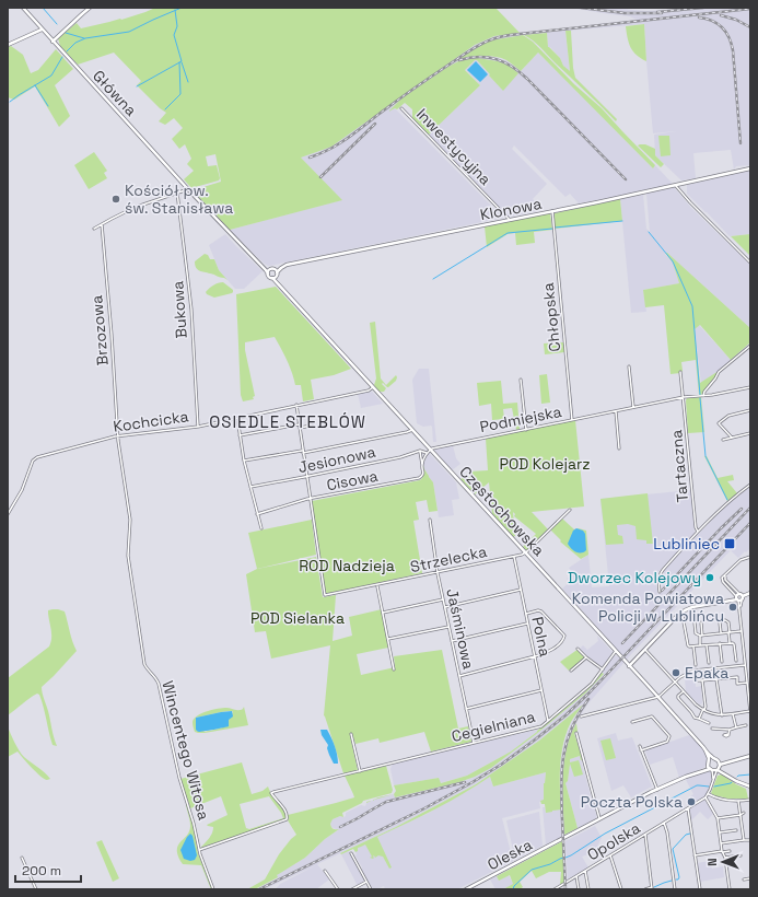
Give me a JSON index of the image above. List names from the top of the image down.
{
  "streets": {
    "main road": [
      "Główna",
      "Klonowa",
      "Częstochowska",
      "Oleska"
    ],
    "street": [
      "Inwestycyjna",
      "Bukowa",
      "Chłopska",
      "Brzozowa",
      "Podmiejska",
      "Kochcicka",
      "Jesionowa",
      "Tartaczna",
      "Cisowa",
      "Strzelecka",
      "Jaśminowa",
      "Polna",
      "Cegielniana",
      "Wincentego Witosa",
      "Opolska"
    ]
  },
  "crossings": [
    ["Inwestycyjna", "Klonowa"],
    ["Klonowa", "Chłopska"],
    ["Klonowa", "Częstochowska"],
    ["Bukowa", "Kochcicka"],
    ["Chłopska", "Podmiejska"],
    ["Brzozowa", "Kochcicka"],
    ["Brzozowa", "Wincentego Witosa"],
    ["Podmiejska", "Tartaczna"],
    ["Podmiejska", "Cisowa"],
    ["Podmiejska", "Częstochowska"],
    ["Kochcicka", "Częstochowska"],
    ["Kochcicka", "Wincentego Witosa"],
    ["Cisowa", "Częstochowska"],
    ["Cisowa", "Strzelecka"],
    ["Częstochowska", "Strzelecka"],
    ["Częstochowska", "Cegielniana"],
    ["Strzelecka", "Jaśminowa"],
    ["Strzelecka", "Polna"],
    ["Jaśminowa", "Cegielniana"],
    ["Polna", "Cegielniana"],
    ["Cegielniana", "Wincentego Witosa"]
  ],
  "districts": ["OSIEDLE STEBLÓW"],
  "parks": ["POD Kolejarz", "ROD Nadzieja", "POD Sielanka"],
  "places": {
    "other": [
      "Kościół pw. św. Stanisława",
      "Dworzec Kolejowy",
      "Komenda Powiatowa Policji w Lublińcu",
      "Epaka",
      "Poczta Polska"
    ],
    "transit": ["Lubliniec"]
  },
  "scale_bar": "200 m",
  "north": "left"
}
